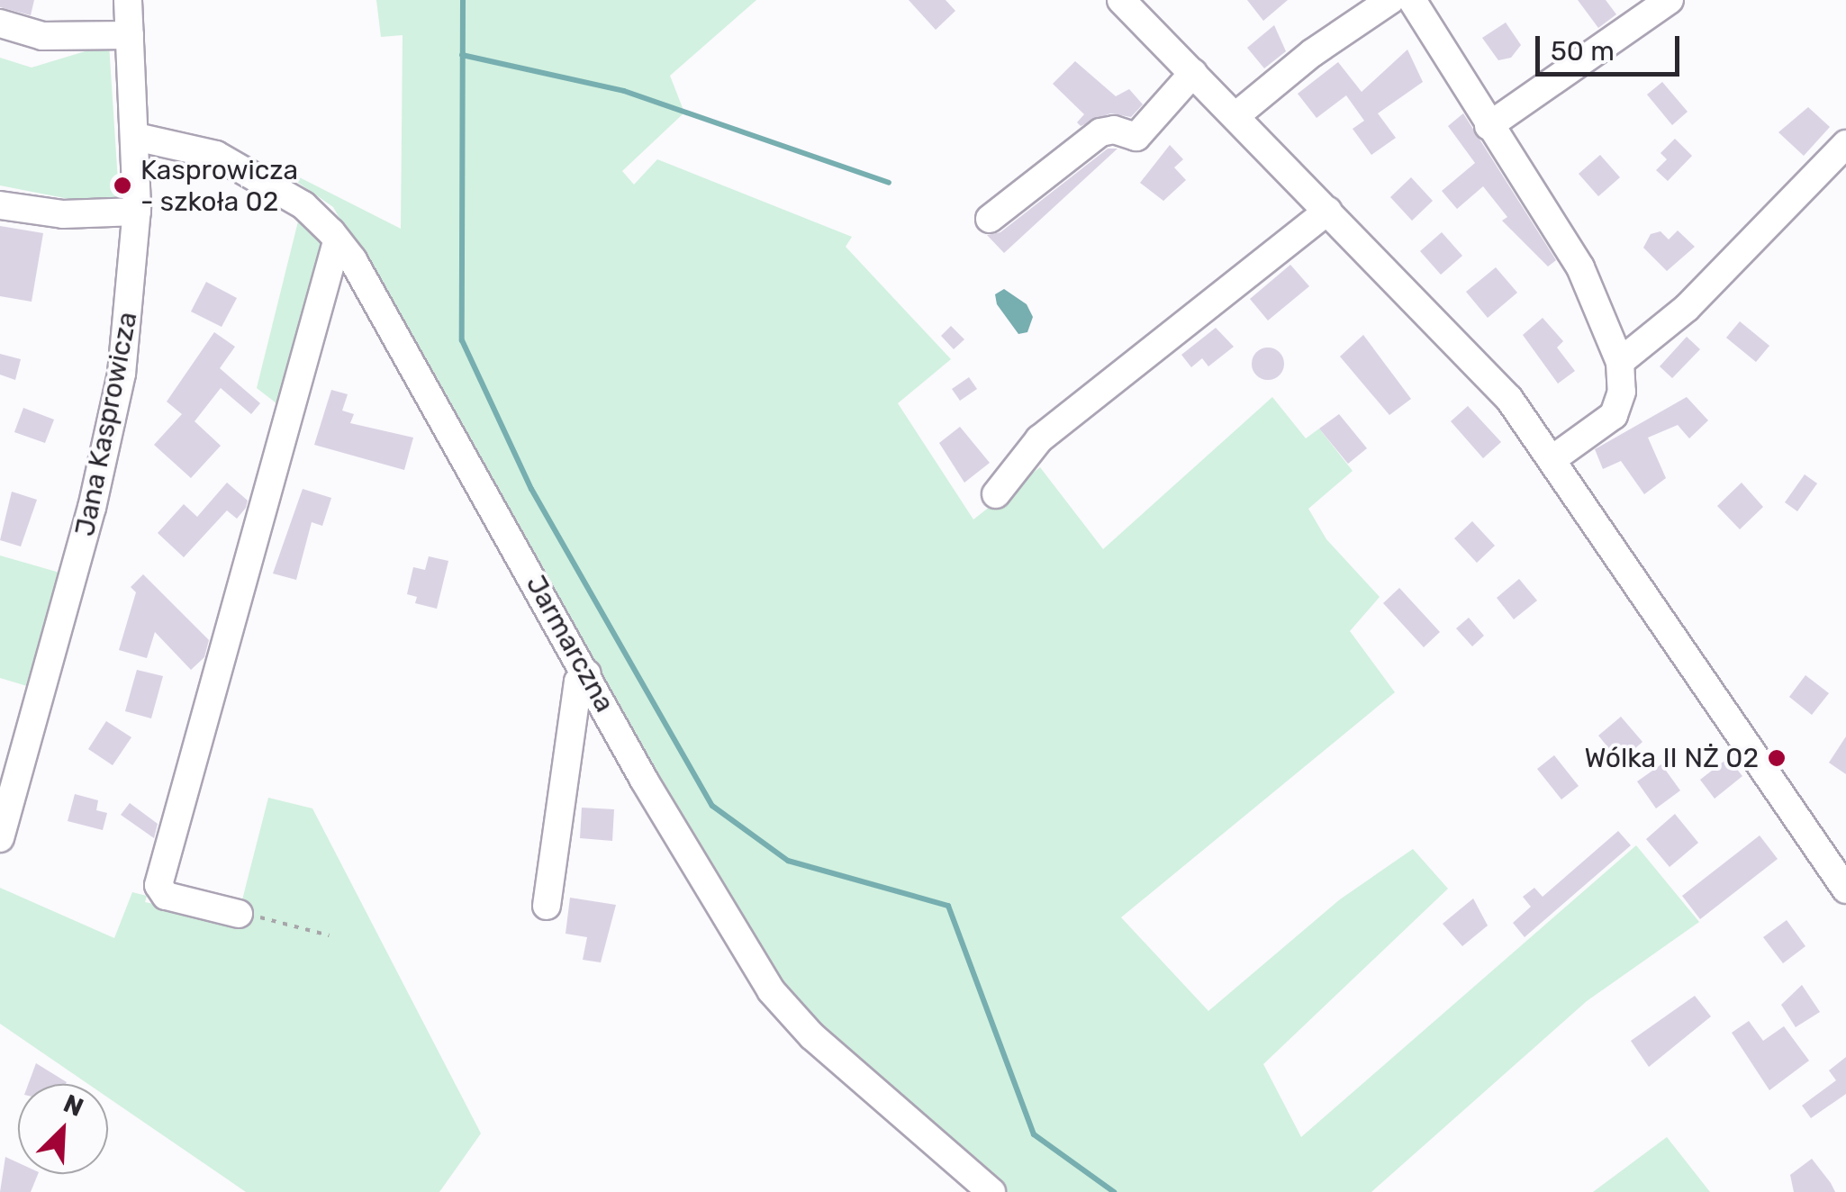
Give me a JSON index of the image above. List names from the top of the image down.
{
  "streets": {
    "street": ["Jana Kasprowicza", "Jarmarczna"]
  },
  "crossings": [
    ["Jana Kasprowicza", "Jarmarczna"]
  ],
  "places": ["Kasprowicza - szkoła 02", "Wólka II NŻ 02"],
  "scale_bar": "50 m",
  "north": "top right"
}
